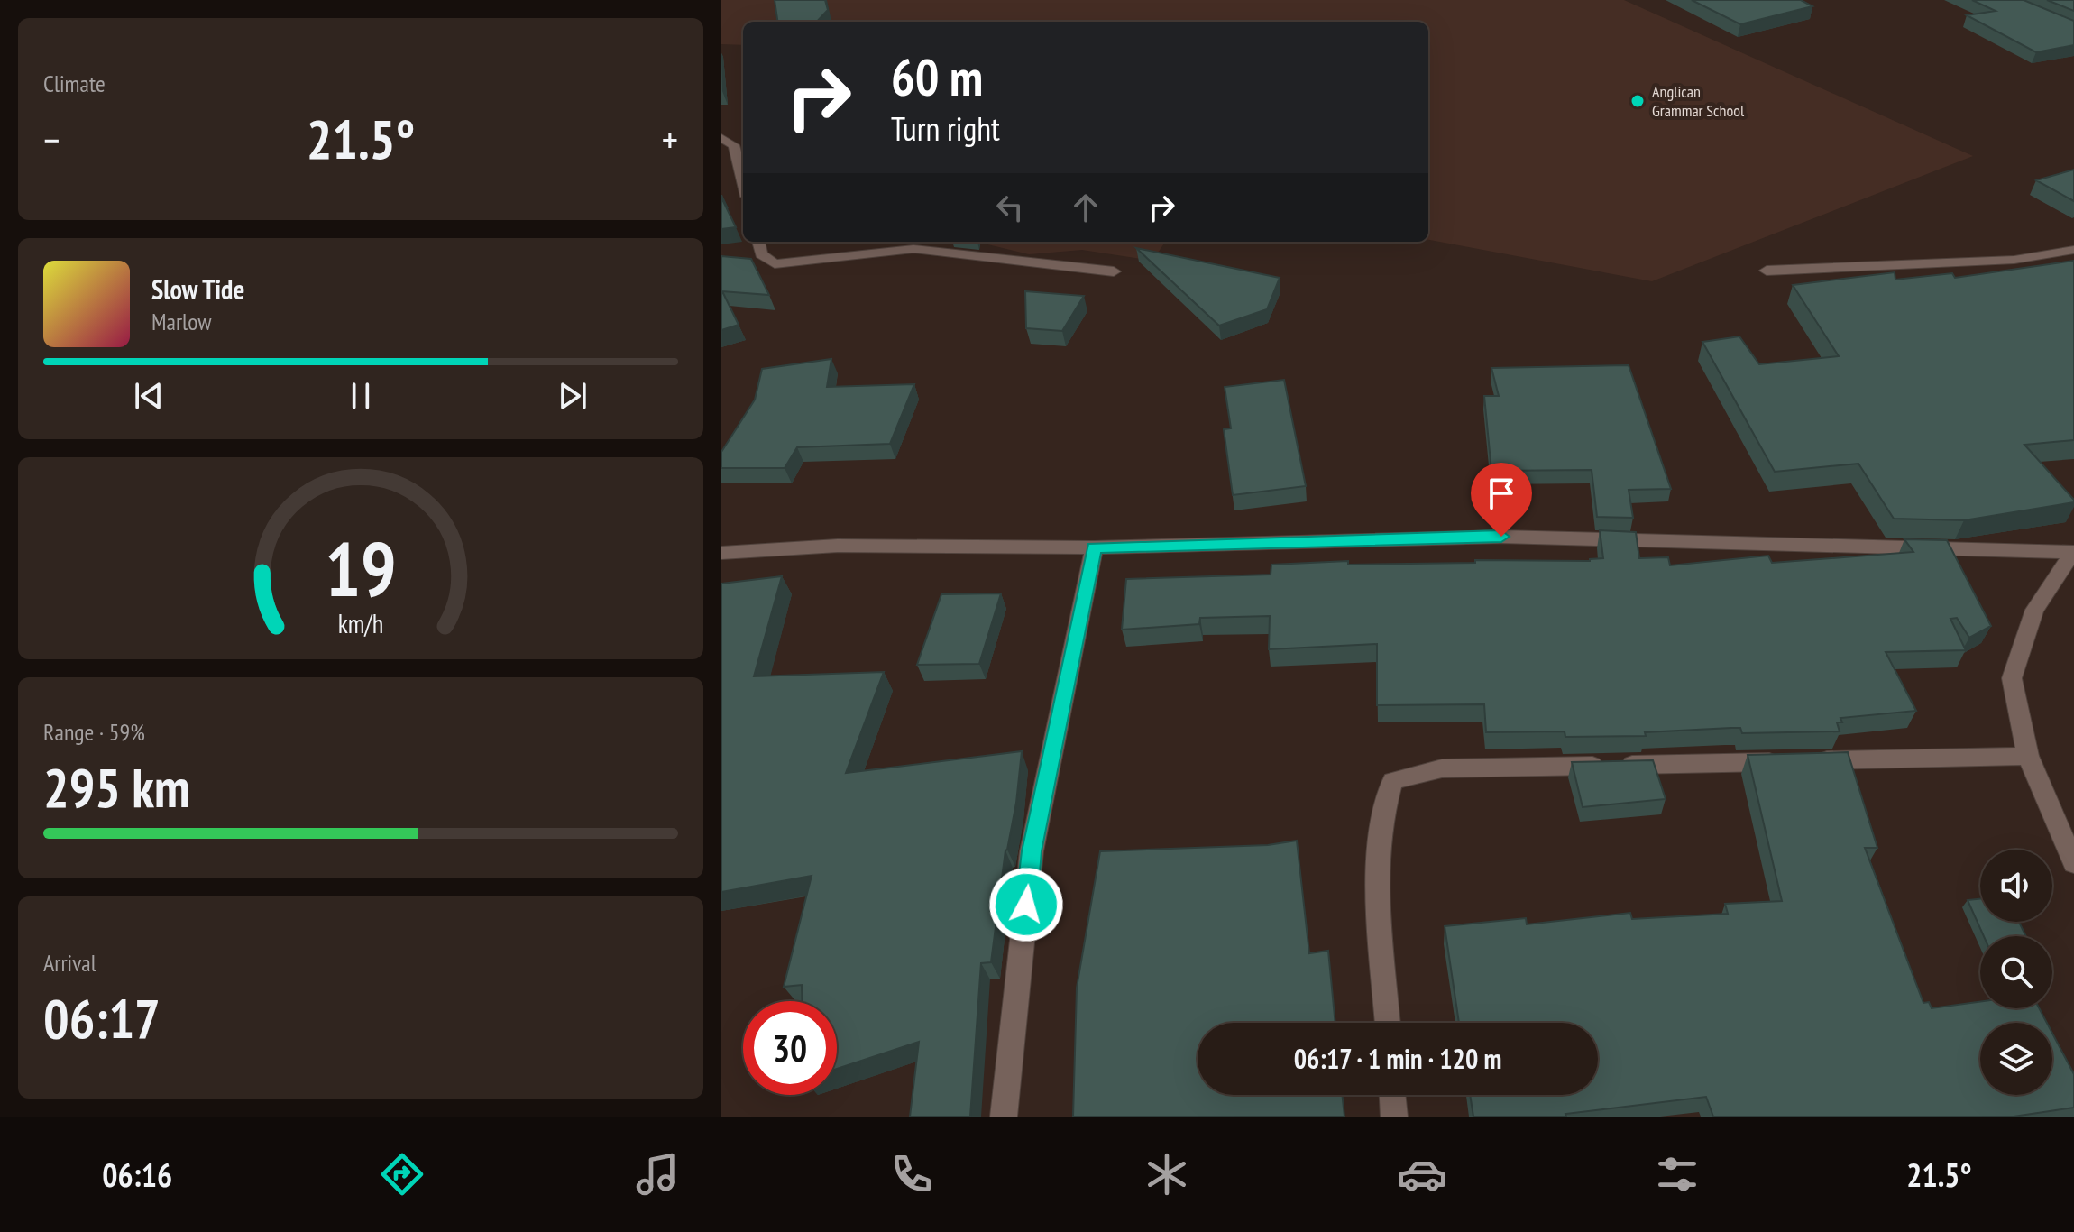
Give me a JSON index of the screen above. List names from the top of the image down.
{
  "places": ["Anglican Grammar School"],
  "page": {
    "tile": [
      "Climate",
      ["Range · 59%", "295 km"],
      ["Arrival", "06:17"]
    ],
    "turn": ["60 m", "Turn right"],
    "heat": ["−", "21.5°", "+"],
    "song": ["Slow Tide", "Marlow"],
    "limit": "30",
    "trip": "06:17 · 1 min · 120 m",
    "tabs": ["06:16", "21.5°"],
    "gauge": ["19", "km/h"]
  }
}
